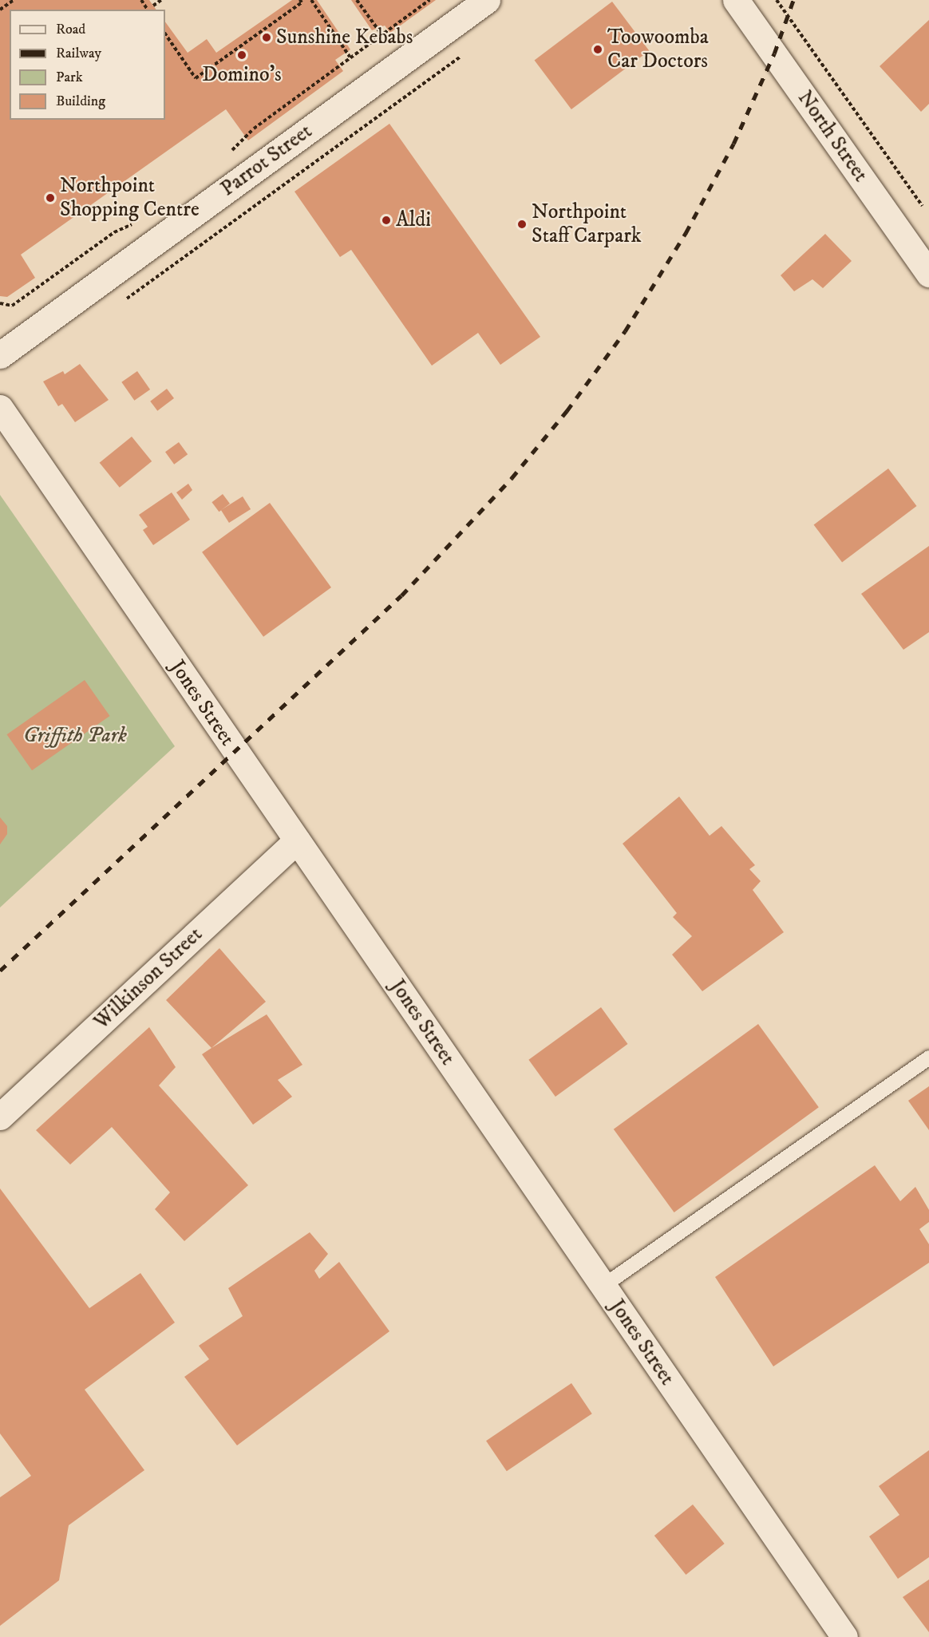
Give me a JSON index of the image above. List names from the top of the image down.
{
  "streets": {
    "street": [
      "North Street",
      "Parrot Street",
      "Jones Street",
      "Wilkinson Street"
    ]
  },
  "crossings": [
    ["Jones Street", "Wilkinson Street"]
  ],
  "parks": ["Griffith Park"],
  "places": [
    "Sunshine Kebabs",
    "Toowoomba Car Doctors",
    "Domino's",
    "Northpoint Shopping Centre",
    "Aldi",
    "Northpoint Staff Carpark"
  ],
  "legend": [
    "Road",
    "Railway",
    "Park",
    "Building"
  ]
}
